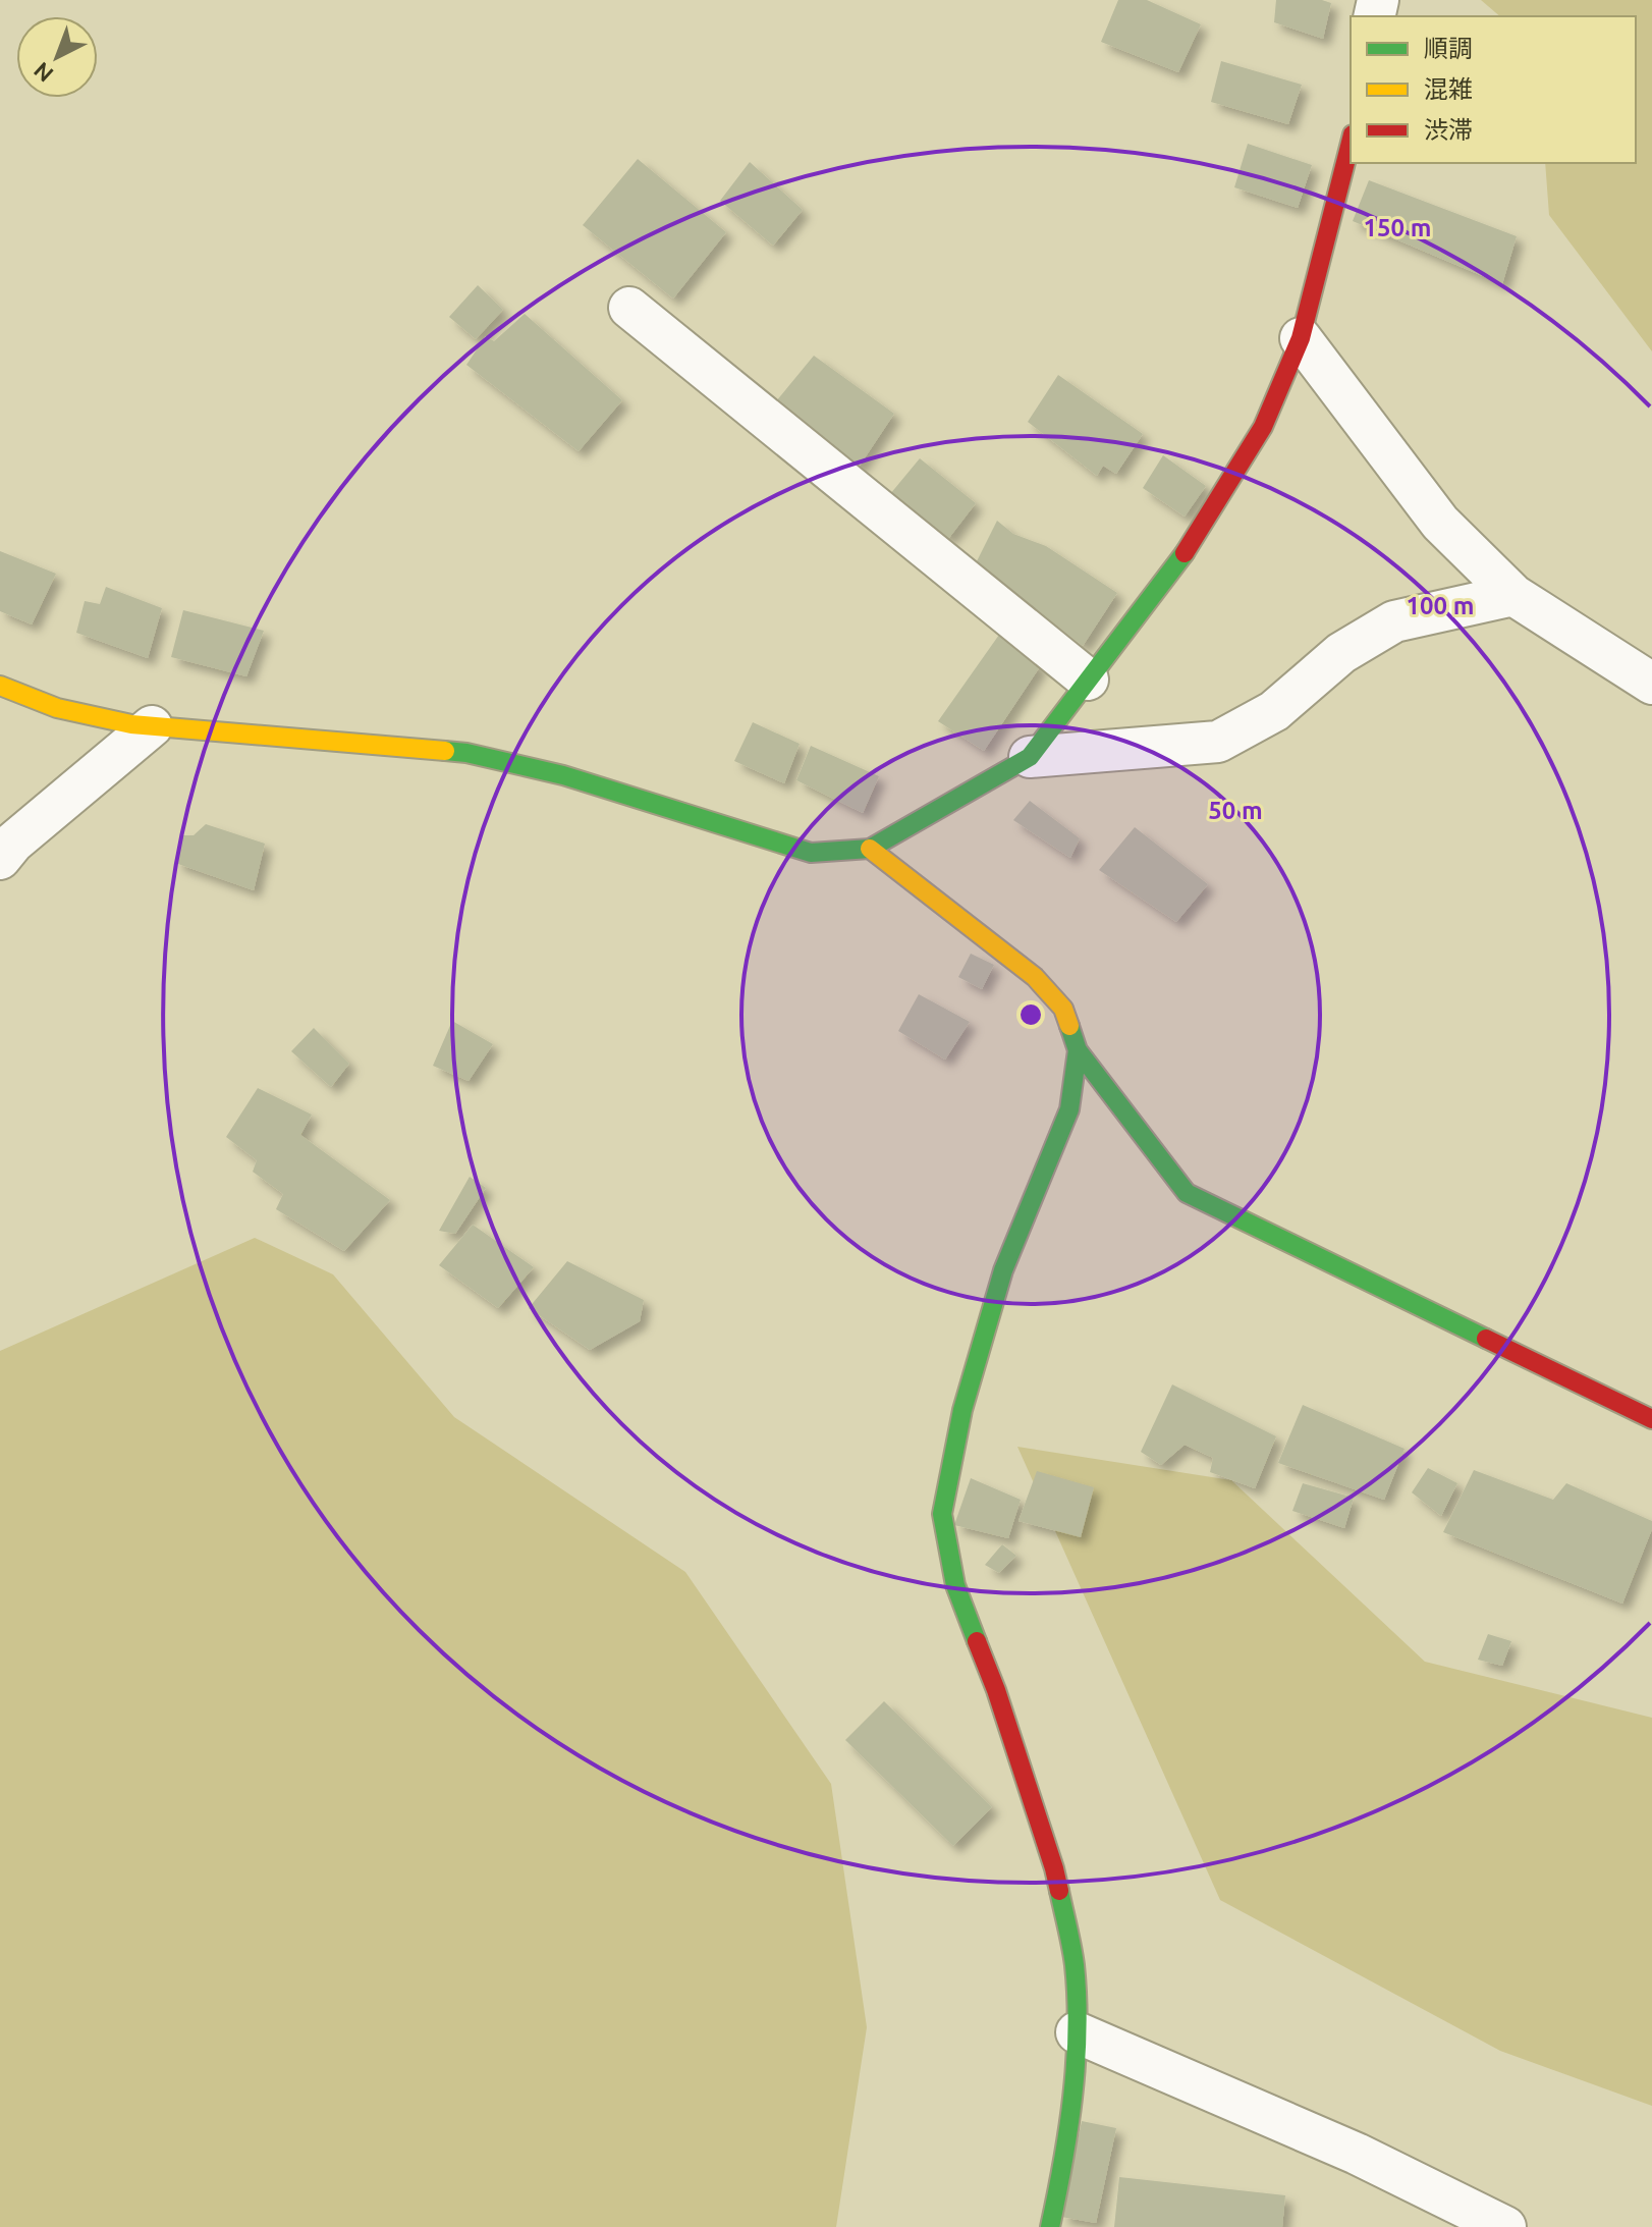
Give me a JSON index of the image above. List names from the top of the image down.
{
  "legend": ["順調", "混雑", "渋滞"],
  "north": "bottom left",
  "rings": ["150 m", "100 m", "50 m"]
}
